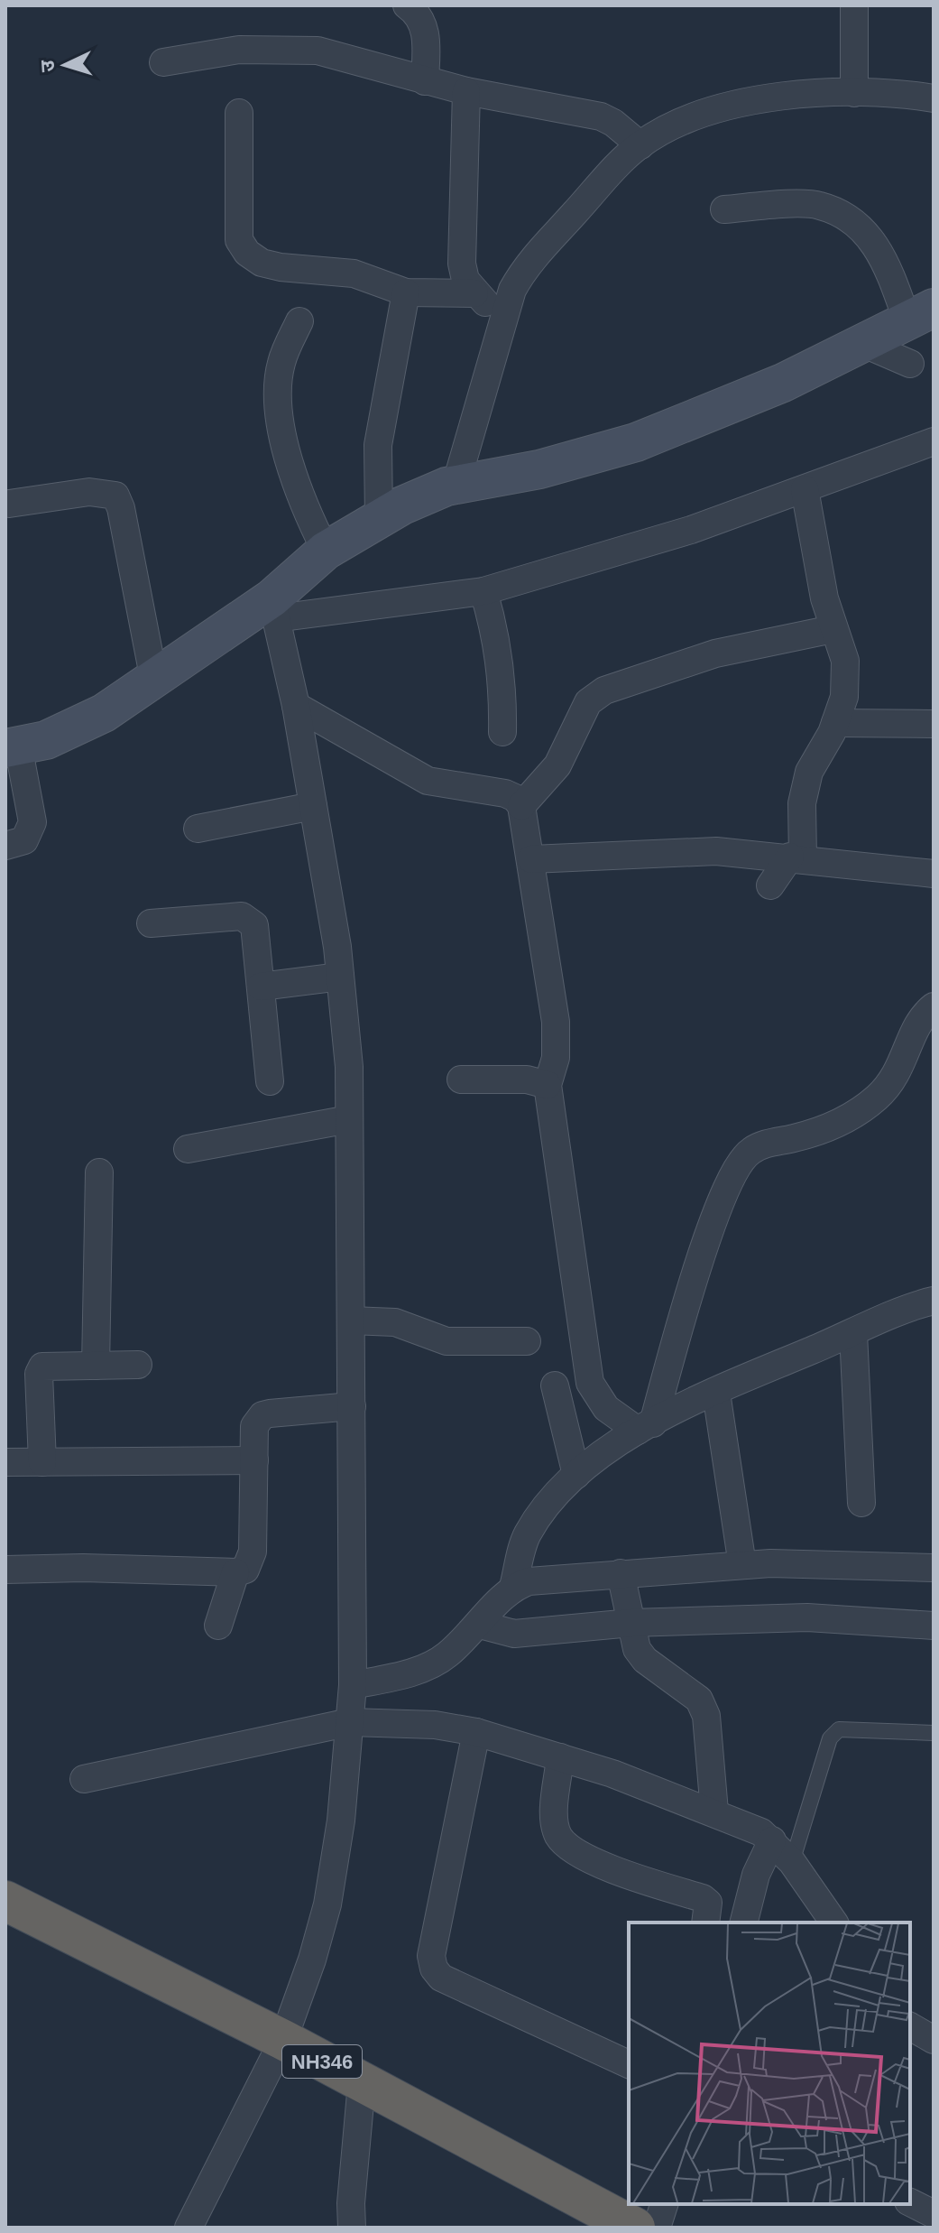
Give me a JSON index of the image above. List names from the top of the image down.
{
  "streets": {
    "highway": ["NH346"]
  },
  "north": "left"
}
